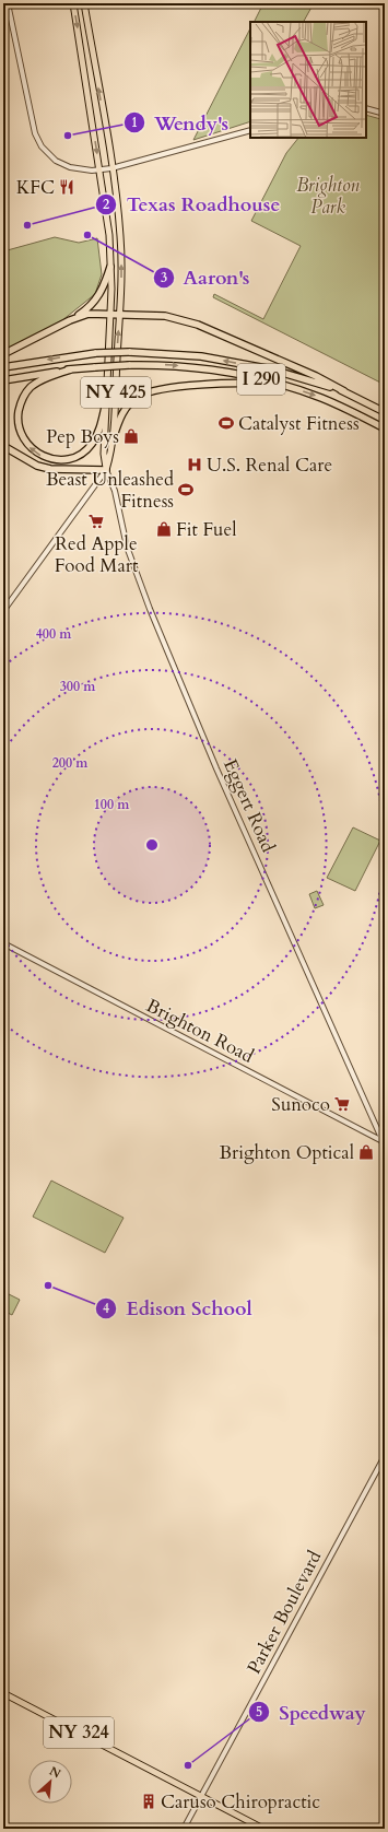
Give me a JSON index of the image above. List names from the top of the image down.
{
  "streets": {
    "highway": ["I 290"],
    "main road": ["NY 425", "NY 324"],
    "street": ["Eggert Road", "Brighton Road", "Parker Boulevard"]
  },
  "crossings": [
    ["NY 425", "Eggert Road"],
    ["Eggert Road", "Brighton Road"],
    ["Parker Boulevard", "NY 324"]
  ],
  "parks": ["Brighton Park"],
  "places": {
    "other": [
      "Wendy's",
      "Texas Roadhouse",
      "Aaron's",
      "Edison School",
      "Speedway"
    ],
    "restaurant": ["KFC"],
    "sports": ["Catalyst Fitness", "Beast Unleashed Fitness"],
    "shop": ["Pep Boys", "Fit Fuel", "Brighton Optical"],
    "hospital": ["U.S. Renal Care"],
    "supermarket": ["Red Apple Food Mart", "Sunoco"],
    "building": ["Caruso Chiropractic"]
  },
  "north": "top right",
  "rings": [
    "400 m",
    "300 m",
    "200 m",
    "100 m"
  ]
}
